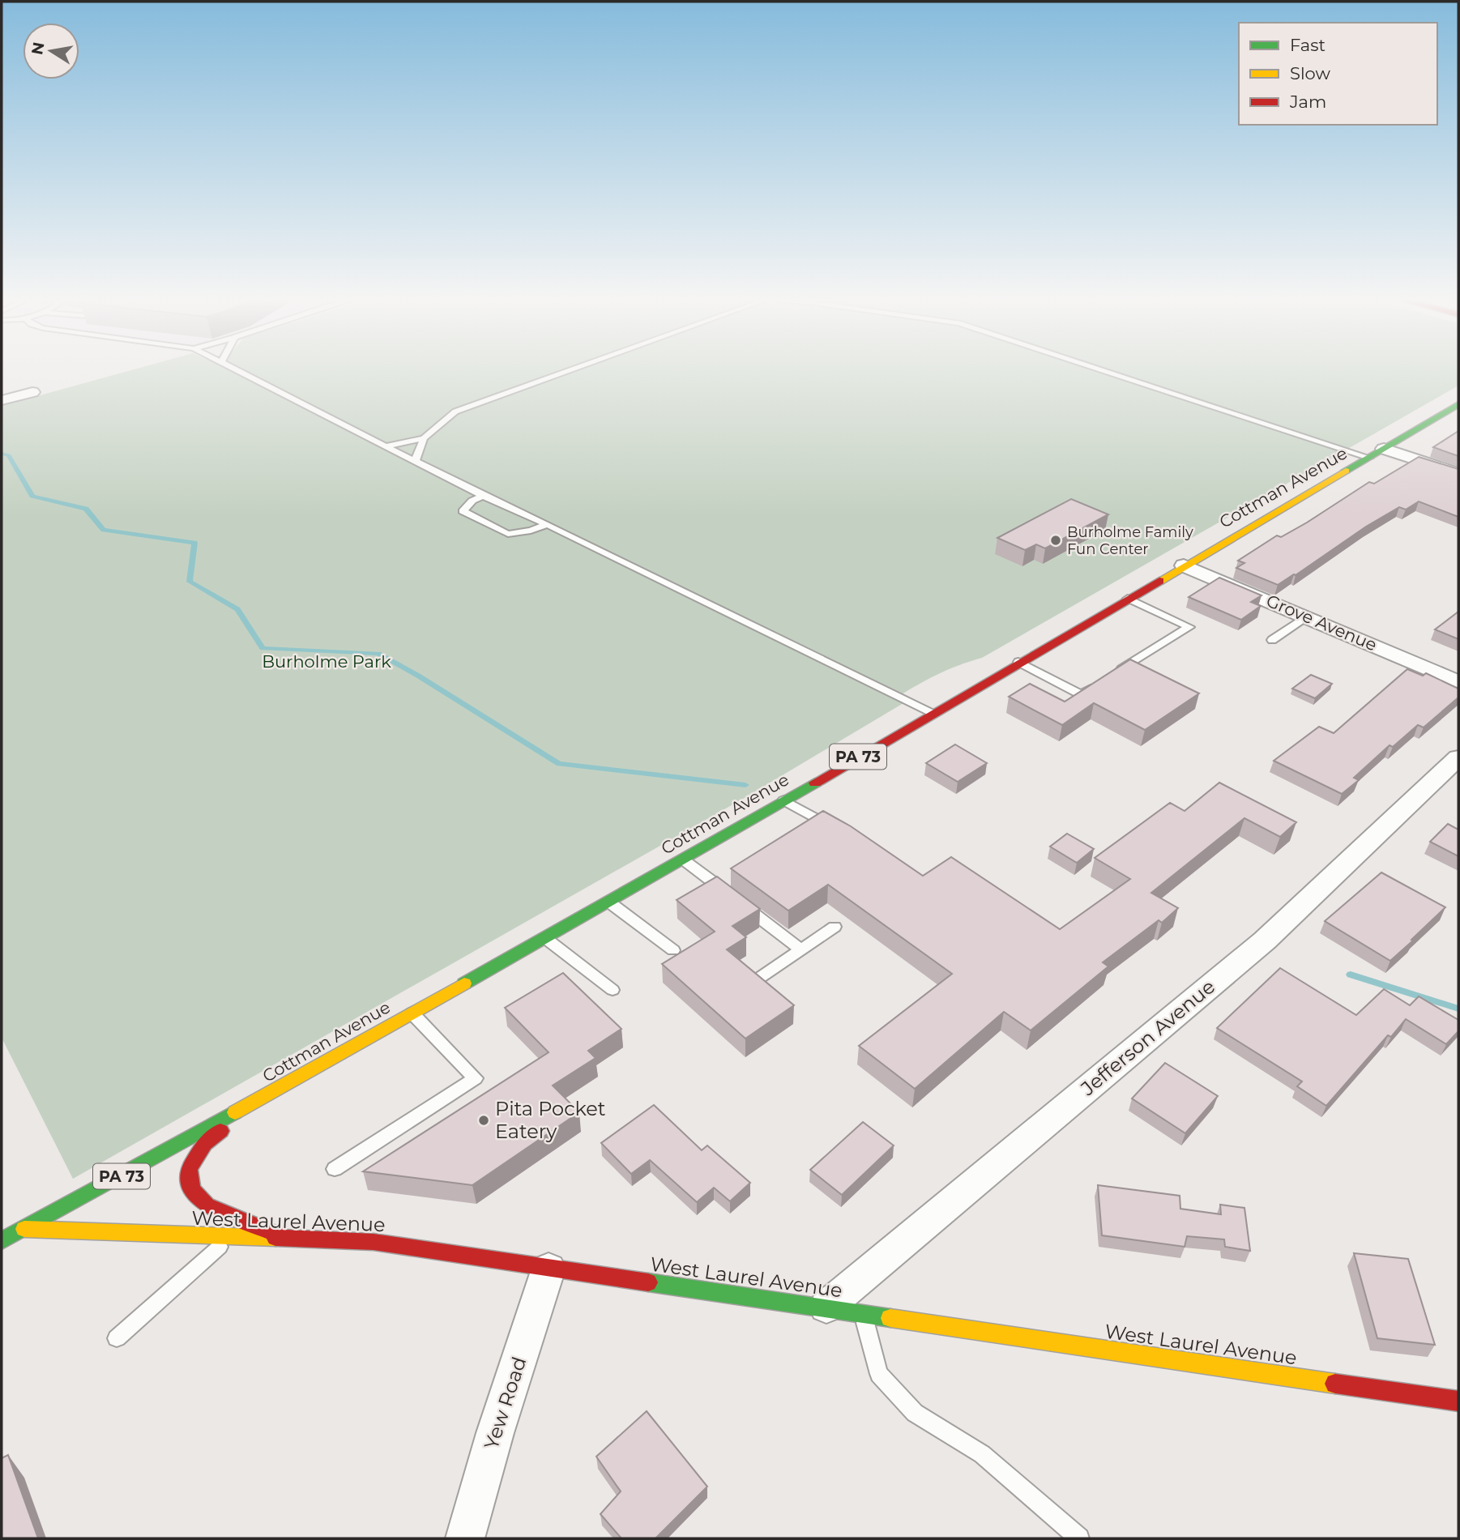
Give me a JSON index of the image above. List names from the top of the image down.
{
  "streets": {
    "main road": ["Cottman Avenue", "PA 73", "West Laurel Avenue"],
    "street": ["Grove Avenue", "Jefferson Avenue", "Yew Road"]
  },
  "crossings": [
    ["Cottman Avenue", "Grove Avenue"],
    ["Cottman Avenue", "West Laurel Avenue"],
    ["Jefferson Avenue", "West Laurel Avenue"],
    ["West Laurel Avenue", "Yew Road"]
  ],
  "parks": ["Burholme Park"],
  "places": ["Burholme Family Fun Center", "Pita Pocket Eatery"],
  "legend": ["Fast", "Slow", "Jam"],
  "north": "left"
}
